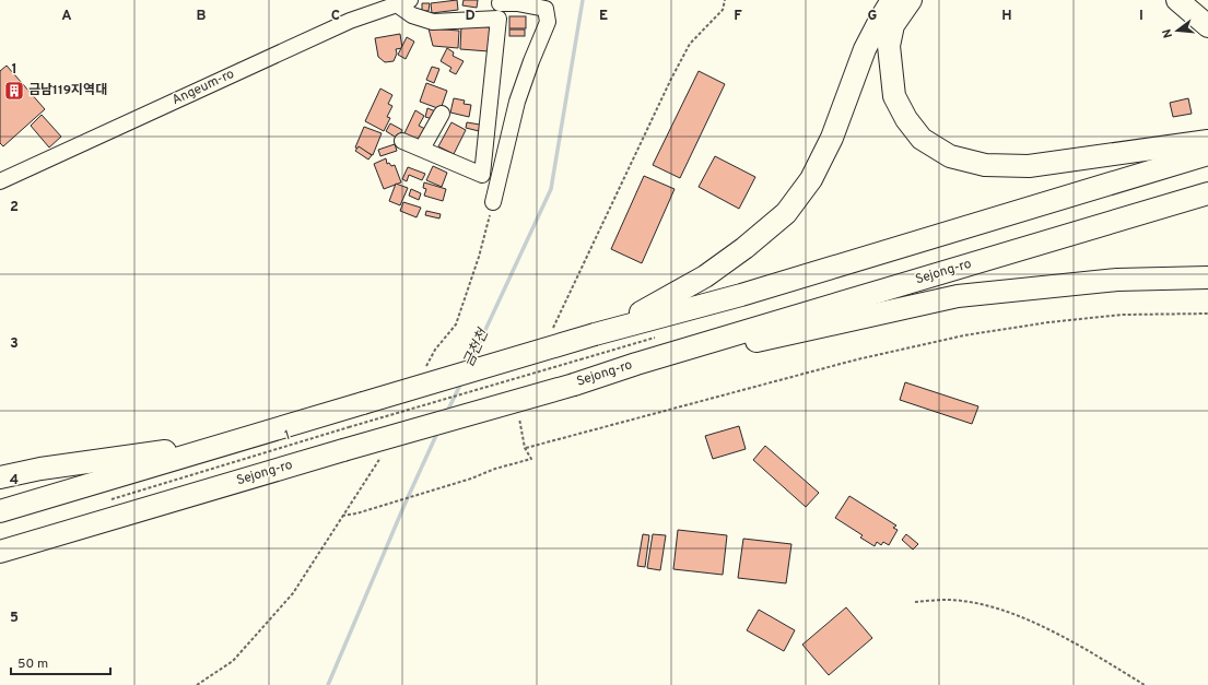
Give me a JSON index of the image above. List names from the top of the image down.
{
  "streets": {
    "highway": ["Sejong-ro", "1"],
    "street": ["Angeum-ro"]
  },
  "water": ["금천천"],
  "places": {
    "building": ["금남119지역대"]
  },
  "scale_bar": "50 m",
  "north": "left",
  "grid": {
    "columns": [
      "A",
      "B",
      "C",
      "D",
      "E",
      "F",
      "G",
      "H",
      "I"
    ],
    "rows": [
      "1",
      "2",
      "3",
      "4",
      "5"
    ]
  }
}
